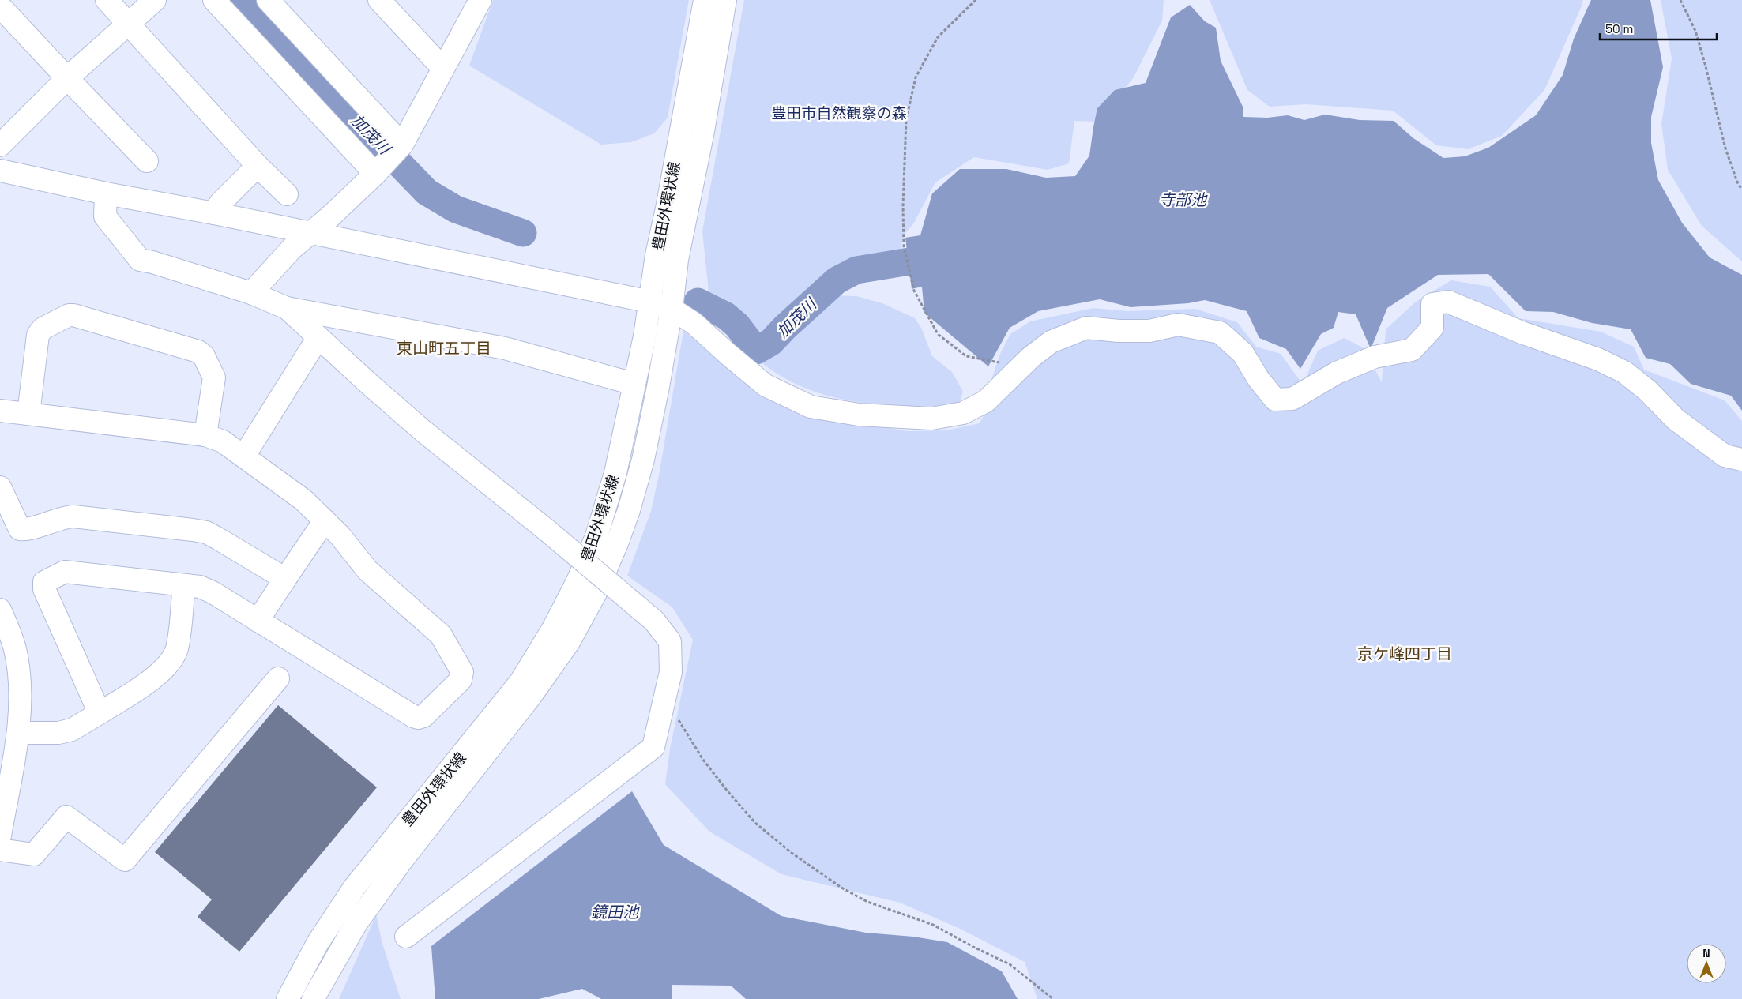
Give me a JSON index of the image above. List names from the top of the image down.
{
  "streets": {
    "street": ["豊田外環状線"]
  },
  "districts": ["東山町五丁目", "京ケ峰四丁目"],
  "water": ["加茂川", "寺部池", "鏡田池"],
  "parks": ["豊田市自然観察の森"],
  "scale_bar": "50 m",
  "north": "top"
}
